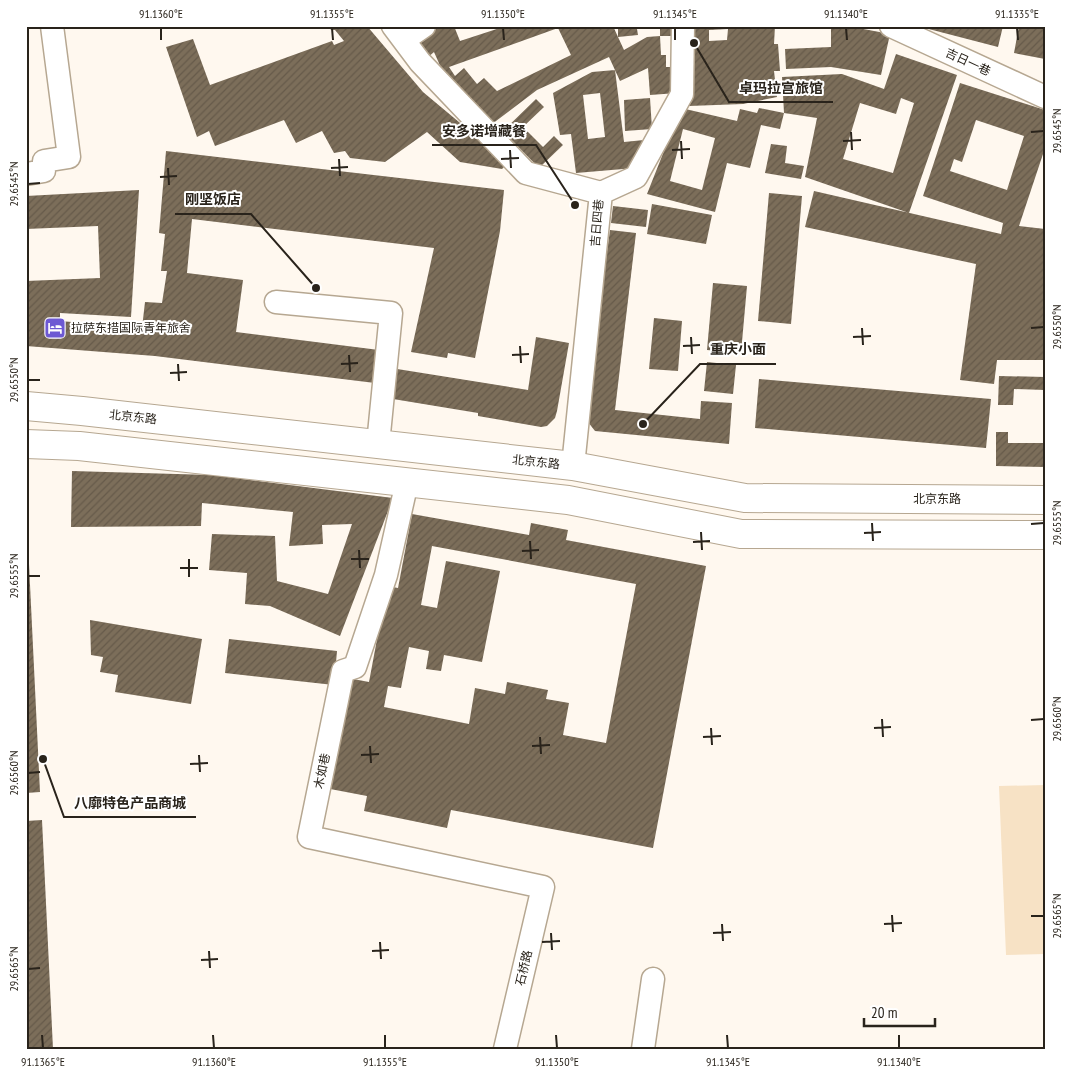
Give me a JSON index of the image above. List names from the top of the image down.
{
  "streets": {
    "main road": ["北京东路"],
    "street": [
      "吉日一巷",
      "吉日四巷",
      "木如巷",
      "石桥路"
    ]
  },
  "crossings": [
    ["吉日四巷", "北京东路"],
    ["木如巷", "石桥路"]
  ],
  "places": {
    "other": [
      "卓玛拉宫旅馆",
      "安多诺增藏餐",
      "刚坚饭店",
      "重庆小面",
      "八廓特色产品商城"
    ],
    "hotel": ["拉萨东措国际青年旅舍"]
  },
  "scale_bar": "20 m",
  "coordinates": [
    "91.1360°E",
    "91.1355°E",
    "91.1350°E",
    "91.1345°E",
    "91.1340°E",
    "91.1335°E",
    "29.6545°N",
    "29.6550°N",
    "29.6555°N",
    "29.6560°N",
    "29.6565°N",
    "91.1365°E"
  ]
}
